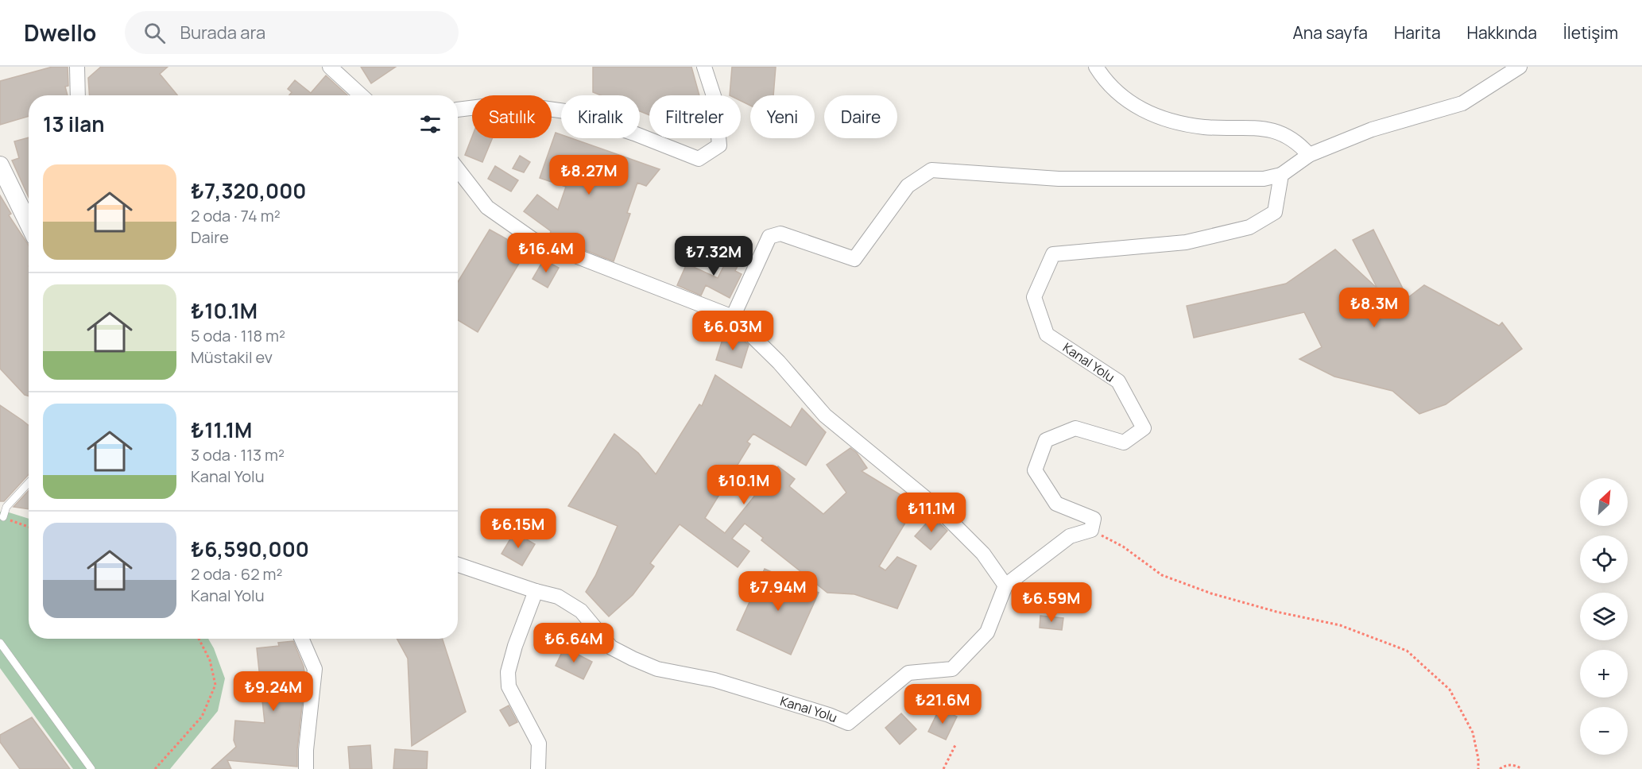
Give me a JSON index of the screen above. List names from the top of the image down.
{
  "streets": {
    "street": ["Kanal Yolu"]
  },
  "north": "top right",
  "page": {
    "header": "Dwello",
    "search": "Burada ara",
    "nav": [
      "Ana sayfa",
      "Harita",
      "Hakkında",
      "İletişim"
    ],
    "chip": [
      "Satılık",
      "Kiralık",
      "Filtreler",
      "Yeni",
      "Daire"
    ],
    "heading": "13 ilan",
    "list": [
      {
        "name": "₺7,320,000",
        "note": "2 oda · 74 m² · Daire"
      },
      {
        "name": "₺10.1M",
        "note": "5 oda · 118 m² · Müstakil ev"
      },
      {
        "name": "₺11.1M",
        "note": "3 oda · 113 m² · Kanal Yolu"
      },
      {
        "name": "₺6,590,000",
        "note": "2 oda · 62 m² · Kanal Yolu"
      }
    ],
    "price": [
      "₺8.27M",
      "₺16.4M",
      "₺7.32M",
      "₺8.3M",
      "₺6.03M",
      "₺10.1M",
      "₺11.1M",
      "₺6.15M",
      "₺7.94M",
      "₺6.59M",
      "₺6.64M",
      "₺9.24M",
      "₺21.6M"
    ],
    "map_buttons": ["+", "−"]
  }
}
